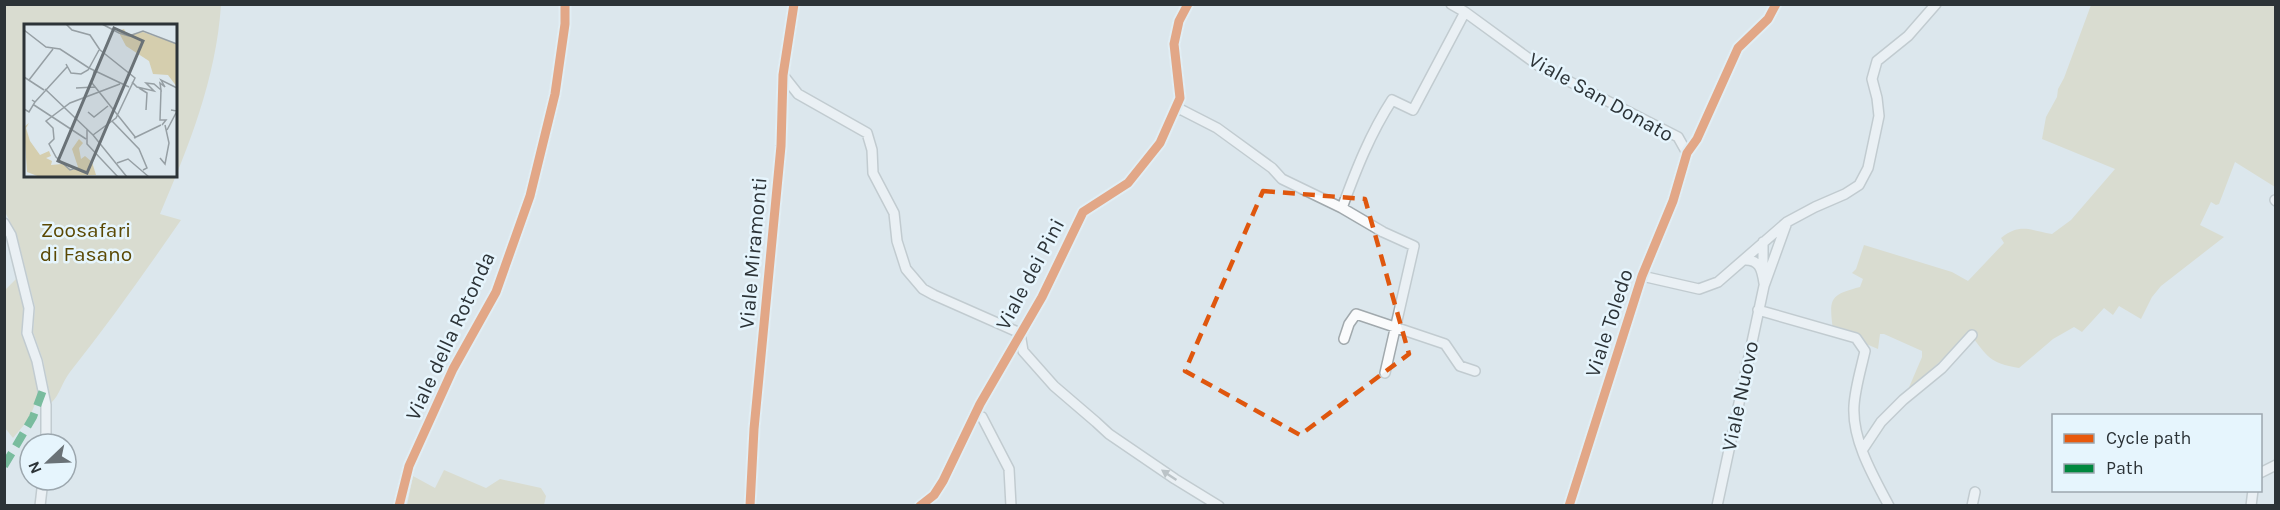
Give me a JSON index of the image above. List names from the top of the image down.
{
  "streets": {
    "street": [
      "Viale San Donato",
      "Viale Miramonti",
      "Viale dei Pini",
      "Viale Toledo",
      "Viale della Rotonda",
      "Viale Nuovo"
    ]
  },
  "crossings": [
    ["Viale San Donato", "Viale Toledo"]
  ],
  "parks": ["Zoosafari di Fasano"],
  "legend": ["Cycle path", "Path"],
  "north": "bottom left"
}
